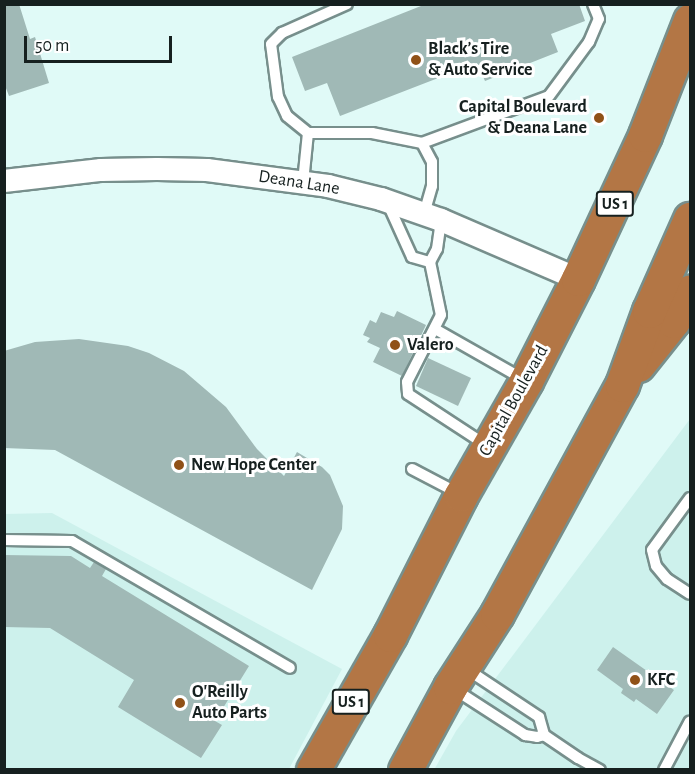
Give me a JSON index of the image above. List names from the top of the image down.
{
  "streets": {
    "highway": ["US 1", "Capital Boulevard"],
    "street": ["Deana Lane"]
  },
  "crossings": [
    ["Deana Lane", "Capital Boulevard"]
  ],
  "places": [
    "Black’s Tire & Auto Service",
    "Capital Boulevard & Deana Lane",
    "Valero",
    "New Hope Center",
    "KFC",
    "O'Reilly Auto Parts"
  ],
  "scale_bar": "50 m"
}
